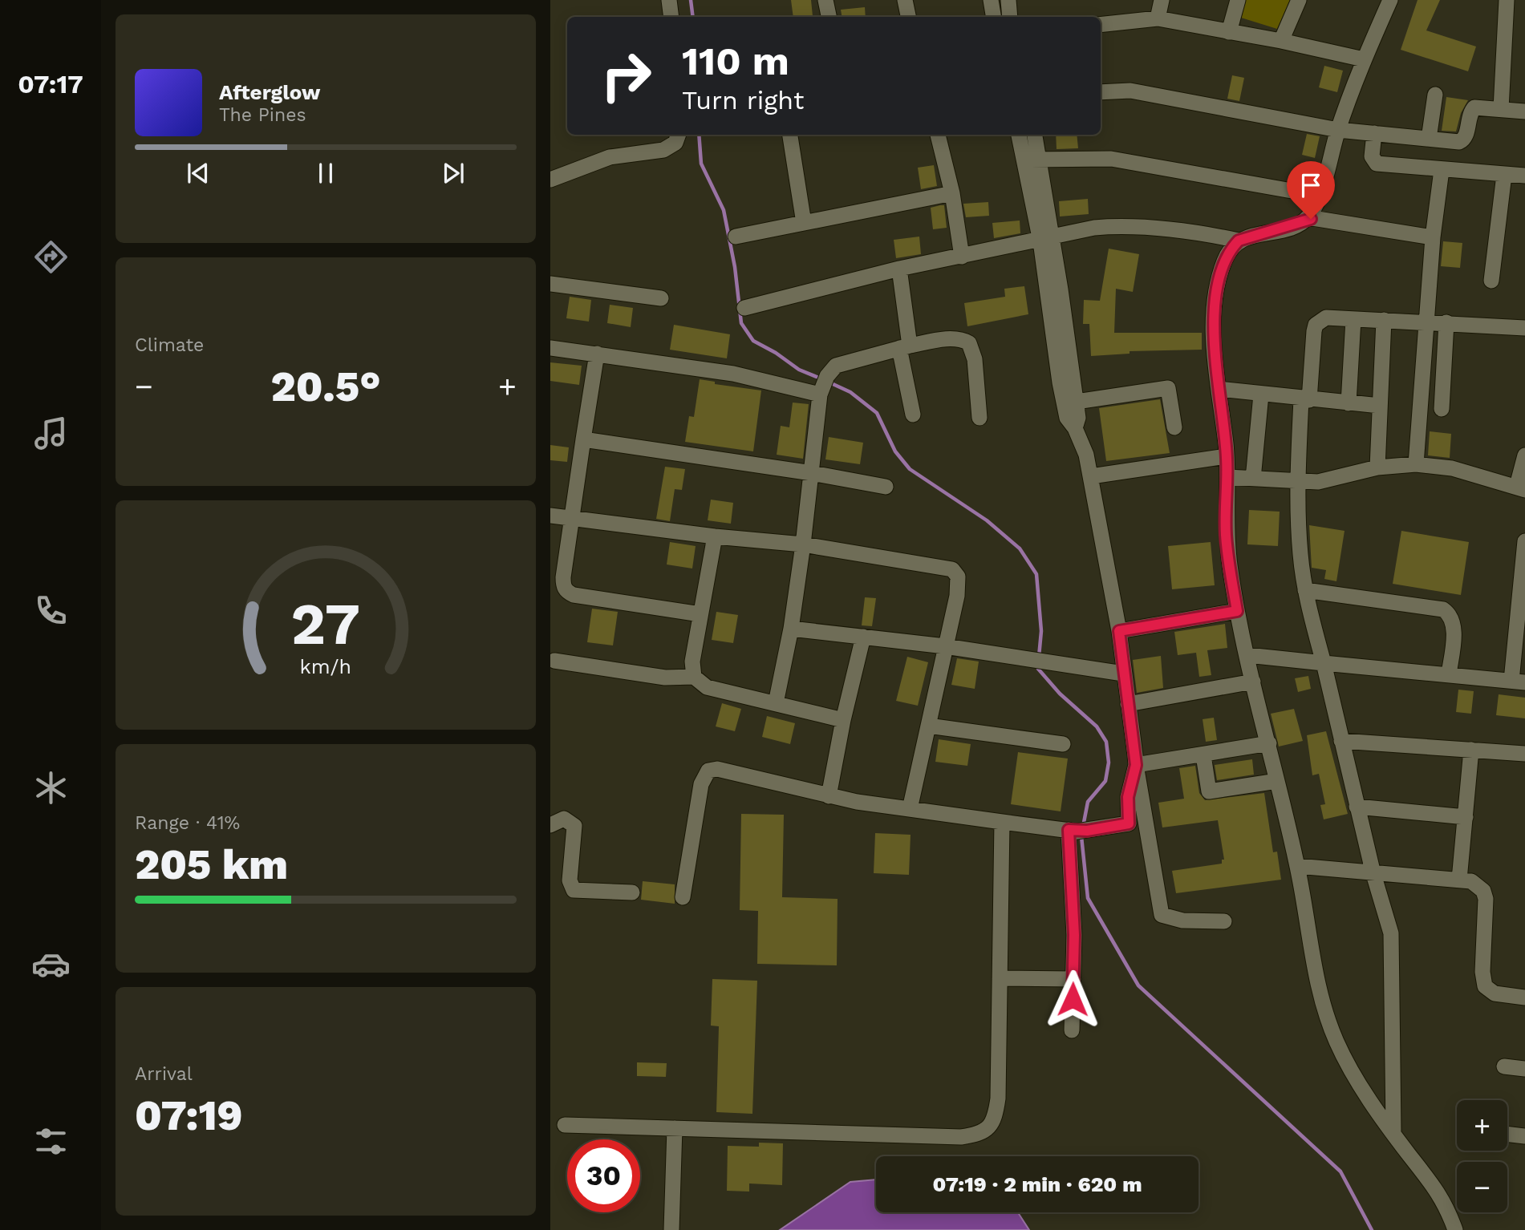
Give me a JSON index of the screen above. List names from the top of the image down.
{
  "page": {
    "tabs": "07:17",
    "turn": ["110 m", "Turn right"],
    "song": ["Afterglow", "The Pines"],
    "tile": [
      "Climate",
      ["Range · 41%", "205 km"],
      ["Arrival", "07:19"]
    ],
    "heat": ["−", "20.5°", "+"],
    "map_buttons": ["+", "−"],
    "limit": "30",
    "trip": "07:19 · 2 min · 620 m",
    "gauge": ["27", "km/h"]
  }
}
